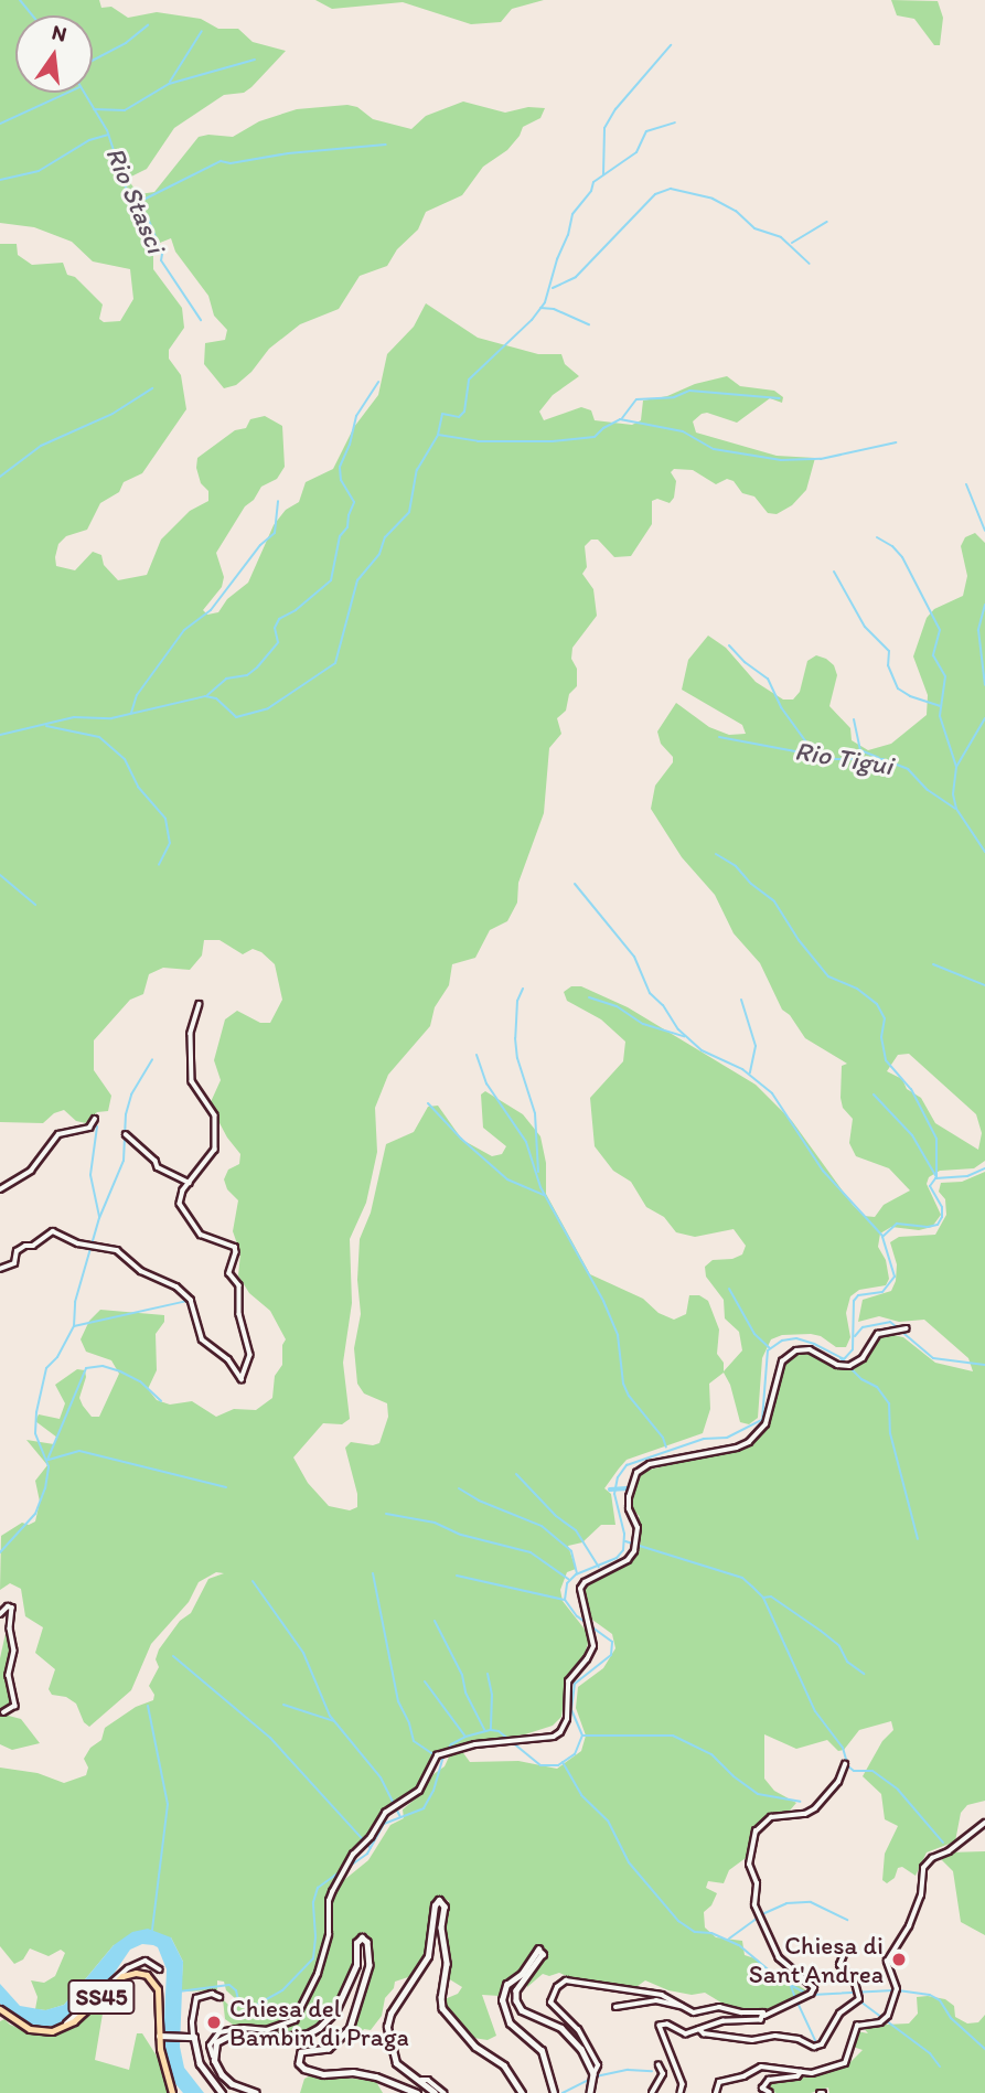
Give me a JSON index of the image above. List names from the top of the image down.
{
  "streets": {
    "main road": ["SS45"]
  },
  "water": ["Rio Stasci", "Rio Tigui"],
  "places": ["Chiesa di Sant'Andrea", "Chiesa del Bambin di Praga"],
  "north": "top"
}
